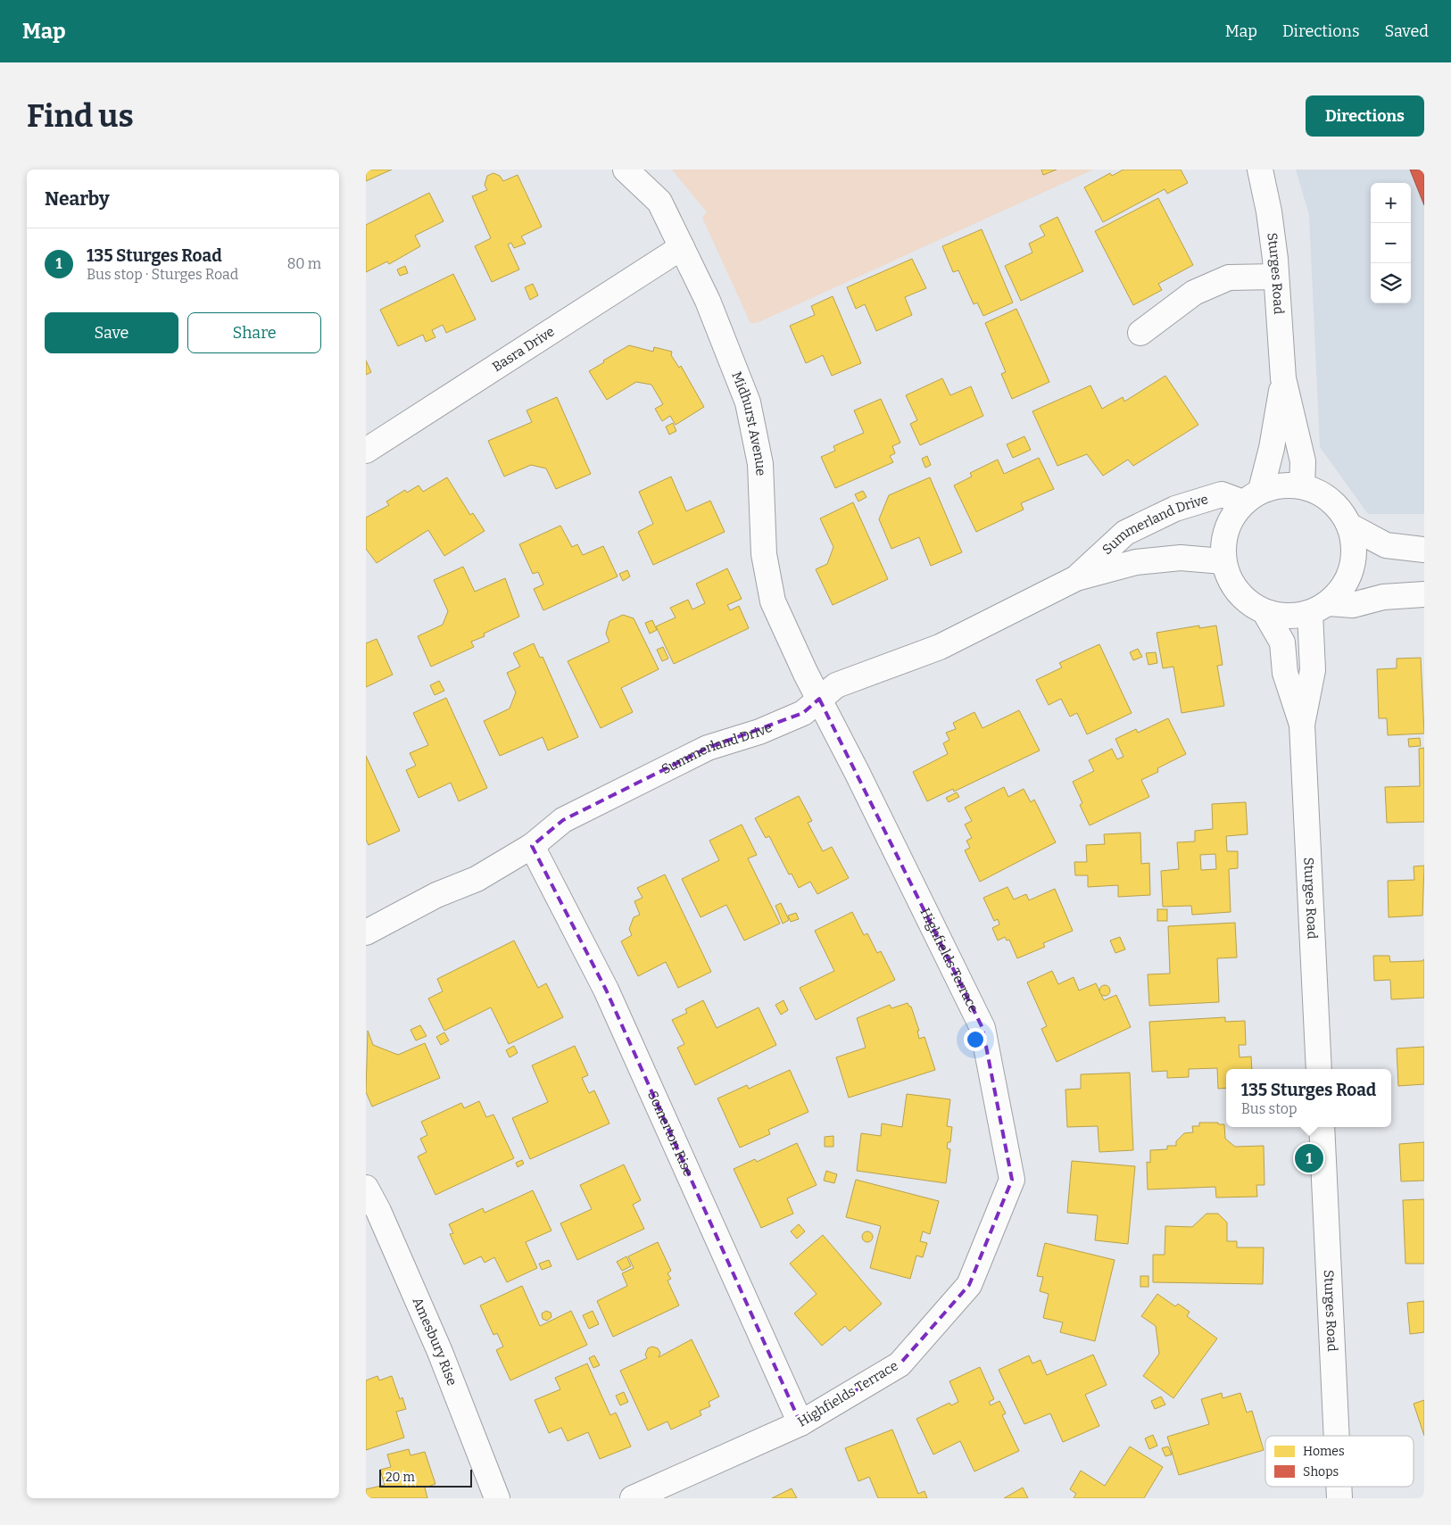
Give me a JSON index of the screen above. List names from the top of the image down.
{
  "streets": {
    "street": [
      "Sturges Road",
      "Basra Drive",
      "Midhurst Avenue",
      "Summerland Drive",
      "Highfields Terrace",
      "Somerton Rise",
      "Amesbury Rise"
    ]
  },
  "crossings": [
    ["Sturges Road", "Summerland Drive"],
    ["Basra Drive", "Midhurst Avenue"],
    ["Midhurst Avenue", "Summerland Drive"],
    ["Midhurst Avenue", "Highfields Terrace"],
    ["Summerland Drive", "Highfields Terrace"],
    ["Summerland Drive", "Somerton Rise"],
    ["Highfields Terrace", "Somerton Rise"]
  ],
  "legend": ["Homes", "Shops"],
  "scale_bar": "20 m",
  "page": {
    "header": "Map",
    "nav": ["Map", "Directions", "Saved"],
    "buttons": [
      "Directions",
      ["Save", "Share"]
    ],
    "title": "Find us",
    "heading": "Nearby",
    "map_buttons": ["+", "−"],
    "list": [
      {
        "mark": "1",
        "name": "135 Sturges Road",
        "note": "Bus stop · Sturges Road",
        "value": "80 m"
      }
    ],
    "popup": ["135 Sturges Road", "Bus stop"],
    "pins": "1",
    "scale": "20 m"
  }
}
